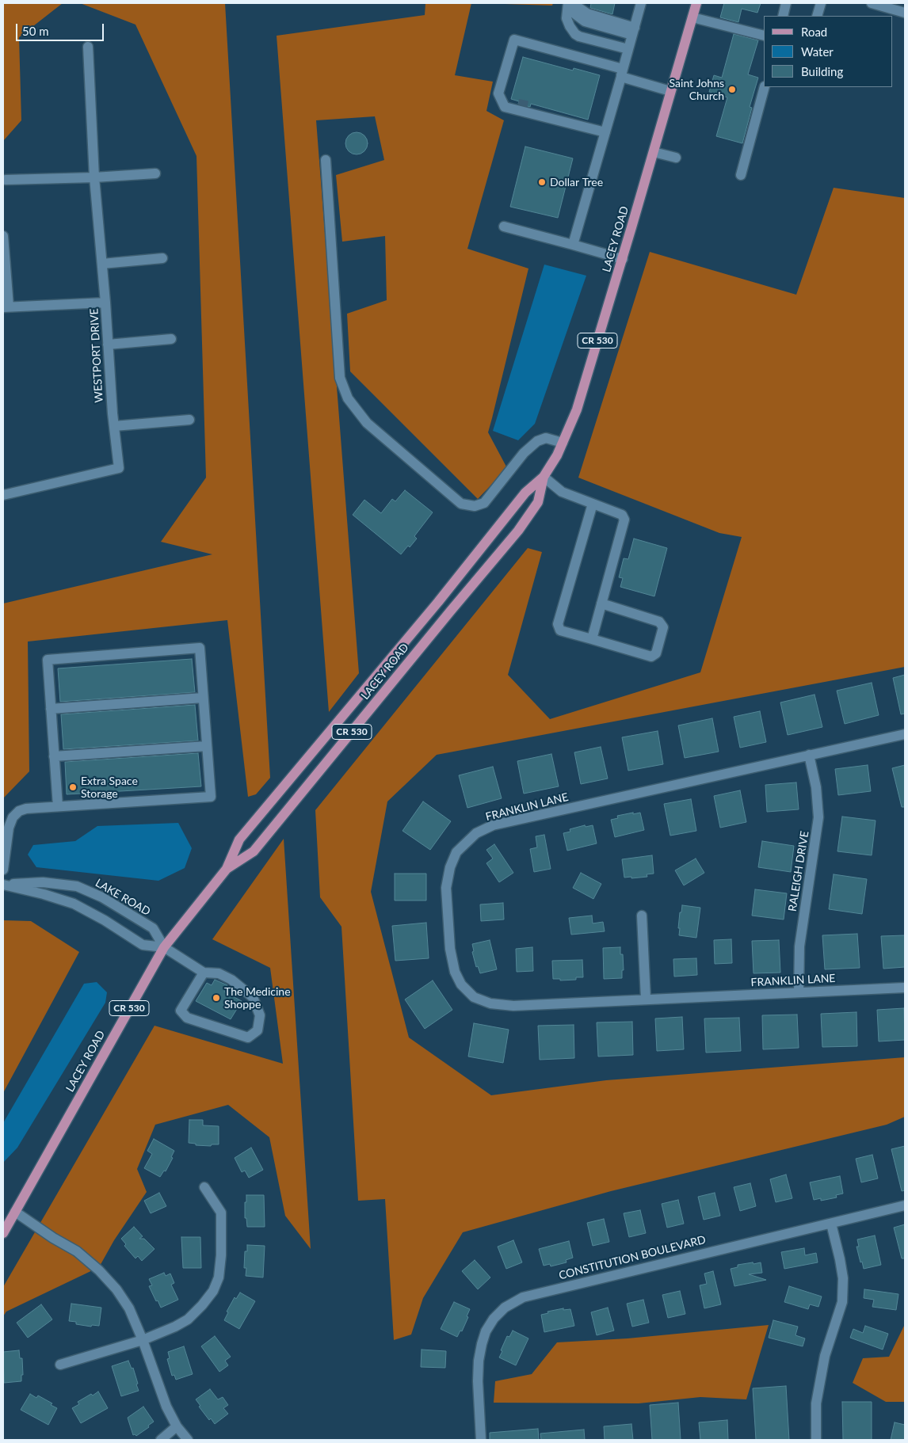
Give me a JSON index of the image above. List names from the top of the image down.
{
  "streets": {
    "main road": ["LACEY ROAD", "CR 530"],
    "street": [
      "WESTPORT DRIVE",
      "FRANKLIN LANE",
      "RALEIGH DRIVE",
      "LAKE ROAD",
      "CONSTITUTION BOULEVARD"
    ]
  },
  "crossings": [
    ["LACEY ROAD", "LAKE ROAD"],
    ["FRANKLIN LANE", "RALEIGH DRIVE"]
  ],
  "places": [
    "Saint Johns Church",
    "Dollar Tree",
    "Extra Space Storage",
    "The Medicine Shoppe"
  ],
  "legend": ["Road", "Water", "Building"],
  "scale_bar": "50 m"
}
